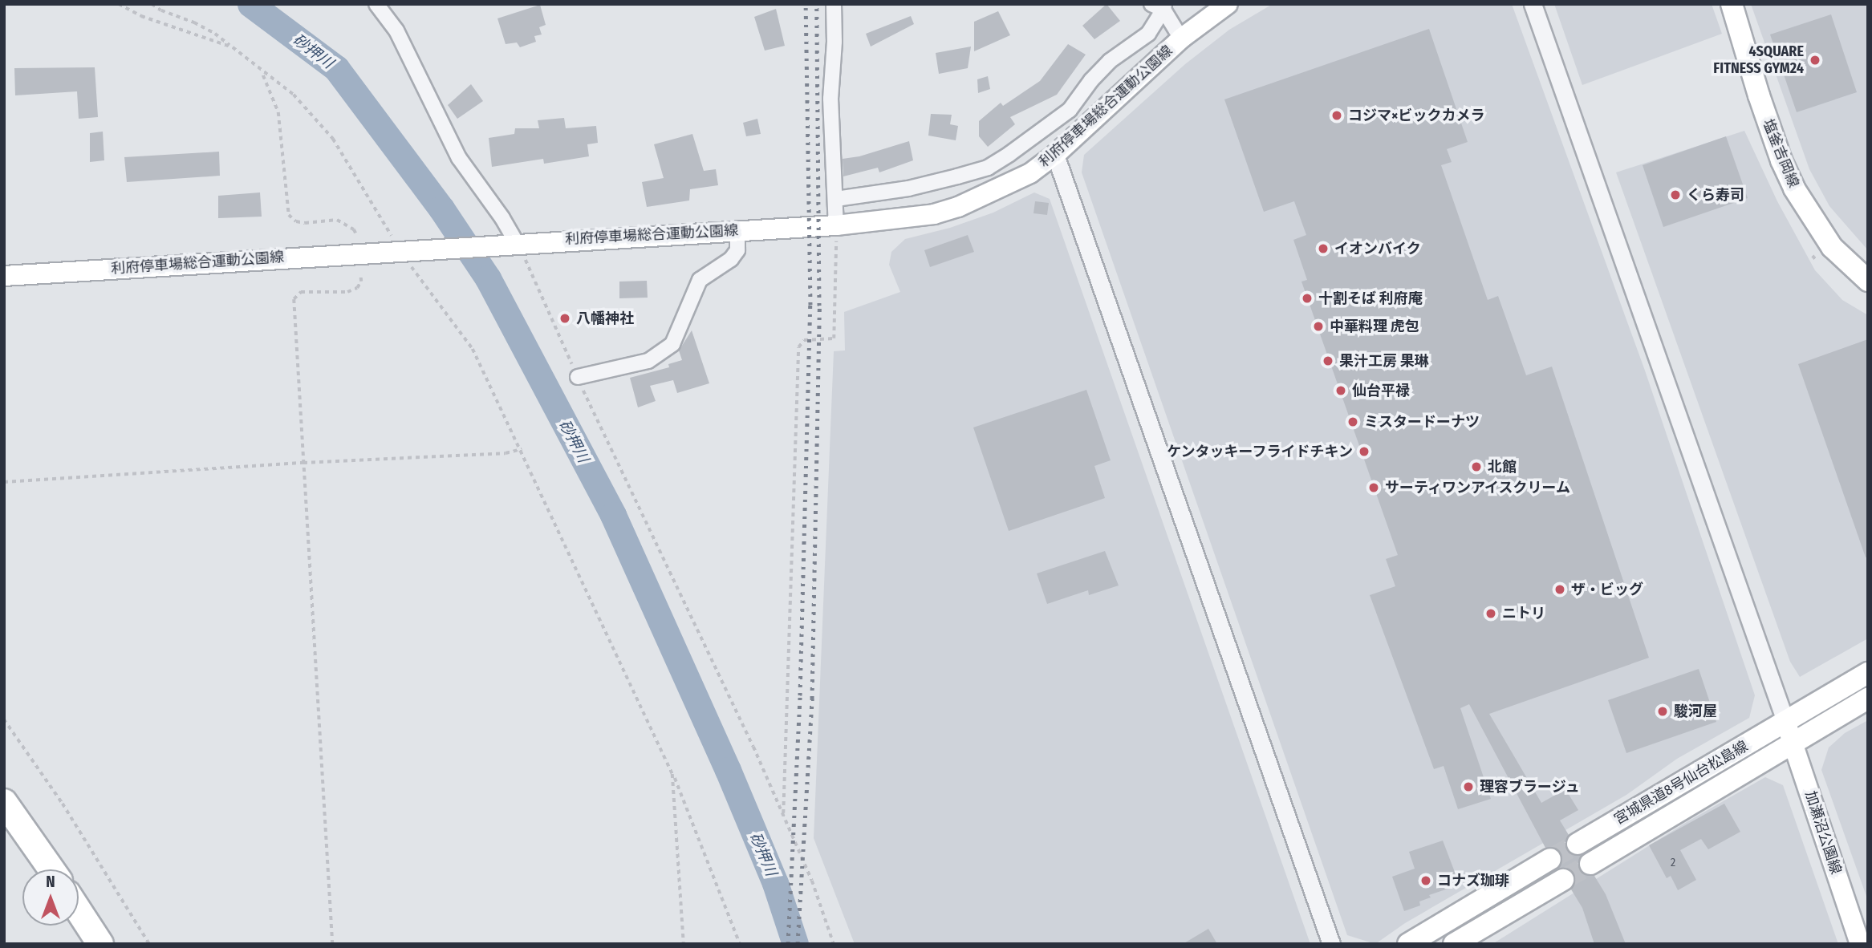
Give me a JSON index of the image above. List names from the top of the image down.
{
  "streets": {
    "main road": [
      "利府停車場総合運動公園線",
      "塩釜吉岡線",
      "宮城県道8号仙台松島線",
      "加瀬沼公園線"
    ]
  },
  "crossings": [
    ["宮城県道8号仙台松島線", "加瀬沼公園線"]
  ],
  "water": ["砂押川"],
  "places": [
    "4SQUARE FITNESS GYM24",
    "コジマ×ビックカメラ",
    "くら寿司",
    "イオンバイク",
    "十割そば 利府庵",
    "八幡神社",
    "中華料理 虎包",
    "果汁工房 果琳",
    "仙台平禄",
    "ミスタードーナツ",
    "ケンタッキーフライドチキン",
    "北館",
    "サーティワンアイスクリーム",
    "ザ・ビッグ",
    "ニトリ",
    "駿河屋",
    "理容ブラージュ",
    "コナズ珈琲"
  ],
  "house_numbers": ["2"],
  "north": "top"
}
